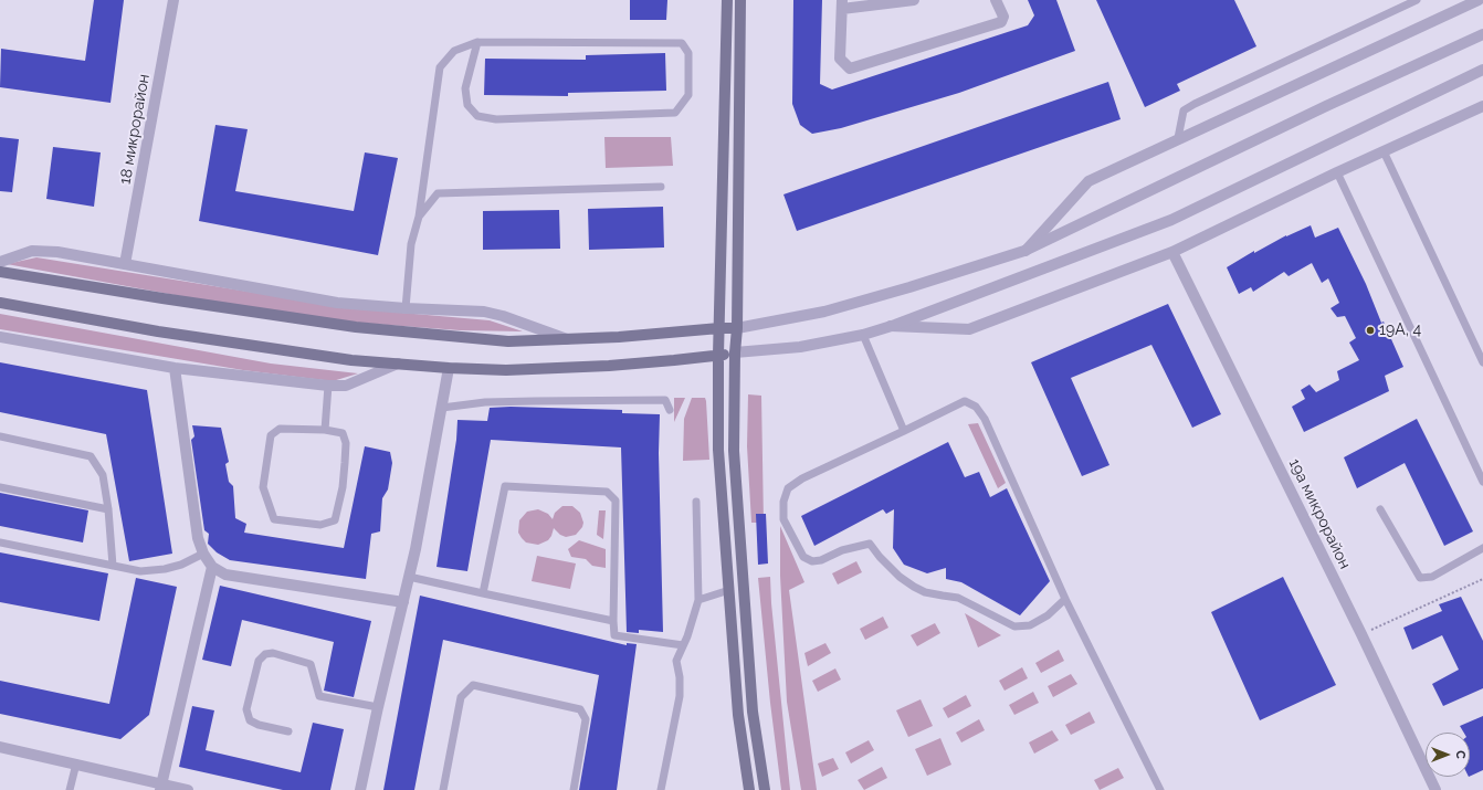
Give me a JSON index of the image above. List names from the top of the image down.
{
  "streets": {
    "street": ["18 микрорайон", "19а микрорайон"]
  },
  "places": ["19А, 4"],
  "north": "right"
}
